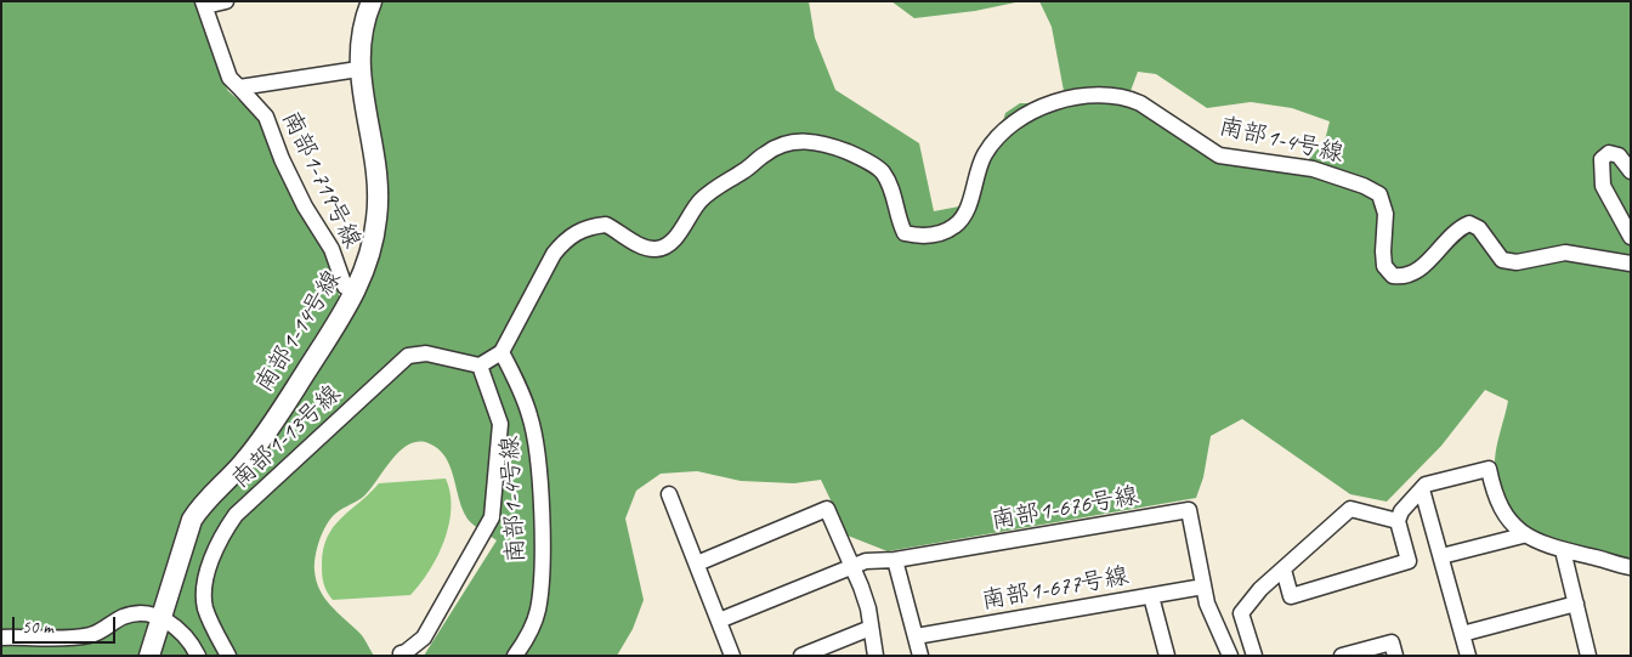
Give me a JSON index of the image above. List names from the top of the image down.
{
  "streets": {
    "street": [
      "南部1-4号線",
      "南部1-719号線",
      "南部1-14号線",
      "南部1-13号線",
      "南部1-676号線",
      "南部1-677号線"
    ]
  },
  "crossings": [
    ["南部1-719号線", "南部1-14号線"],
    ["南部1-676号線", "南部1-677号線"]
  ],
  "scale_bar": "50 m"
}
